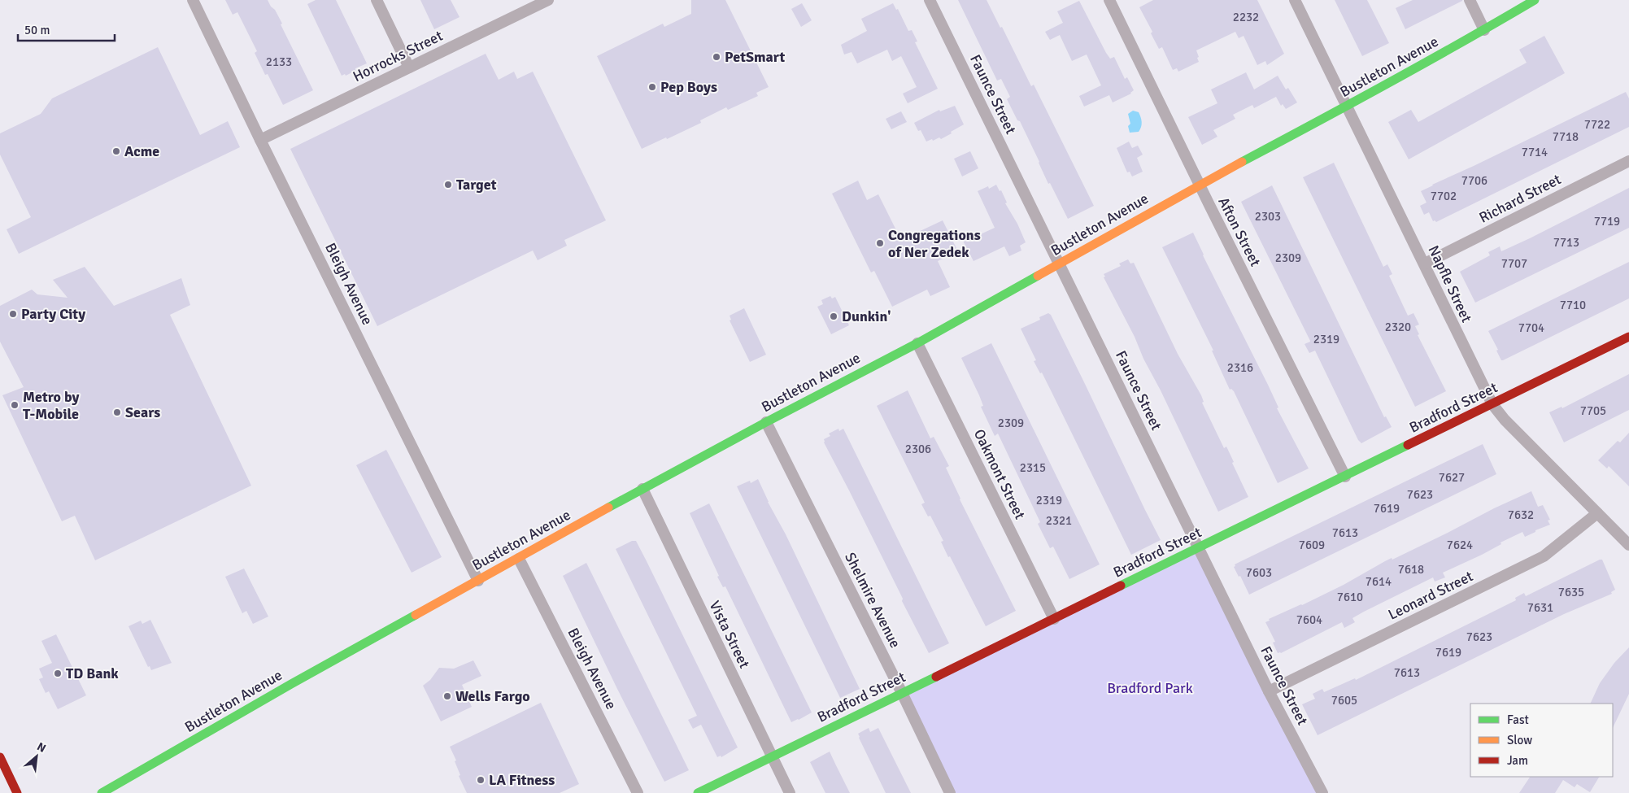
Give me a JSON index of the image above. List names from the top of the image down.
{
  "streets": {
    "main road": ["Bustleton Avenue", "Bradford Street"],
    "street": [
      "Horrocks Street",
      "Faunce Street",
      "Richard Street",
      "Afton Street",
      "Bleigh Avenue",
      "Napfle Street",
      "Oakmont Street",
      "Leonard Street",
      "Shelmire Avenue",
      "Vista Street"
    ]
  },
  "crossings": [
    ["Horrocks Street", "Bleigh Avenue"],
    ["Bustleton Avenue", "Faunce Street"],
    ["Bustleton Avenue", "Afton Street"],
    ["Bustleton Avenue", "Bleigh Avenue"],
    ["Bustleton Avenue", "Napfle Street"],
    ["Bustleton Avenue", "Oakmont Street"],
    ["Bustleton Avenue", "Shelmire Avenue"],
    ["Bustleton Avenue", "Vista Street"],
    ["Faunce Street", "Bradford Street"],
    ["Faunce Street", "Leonard Street"],
    ["Richard Street", "Napfle Street"],
    ["Afton Street", "Bradford Street"],
    ["Napfle Street", "Bradford Street"],
    ["Napfle Street", "Leonard Street"],
    ["Bradford Street", "Oakmont Street"],
    ["Bradford Street", "Shelmire Avenue"],
    ["Bradford Street", "Vista Street"]
  ],
  "parks": ["Bradford Park"],
  "places": [
    "PetSmart",
    "Pep Boys",
    "Acme",
    "Target",
    "Congregations of Ner Zedek",
    "Party City",
    "Dunkin'",
    "Metro by T-Mobile",
    "Sears",
    "TD Bank",
    "Wells Fargo",
    "LA Fitness"
  ],
  "house_numbers": [
    "2232",
    "2133",
    "7722",
    "7718",
    "7714",
    "7706",
    "7702",
    "2303",
    "7719",
    "7713",
    "2309",
    "7707",
    "7710",
    "2320",
    "7704",
    "2319",
    "2316",
    "7705",
    "2309",
    "2306",
    "2315",
    "7627",
    "7623",
    "2319",
    "7619",
    "7632",
    "2321",
    "7613",
    "7609",
    "7624",
    "7618",
    "7603",
    "7614",
    "7635",
    "7610",
    "7631",
    "7604",
    "7623",
    "7619",
    "7613",
    "7605"
  ],
  "legend": ["Fast", "Slow", "Jam"],
  "scale_bar": "50 m",
  "north": "top right"
}
